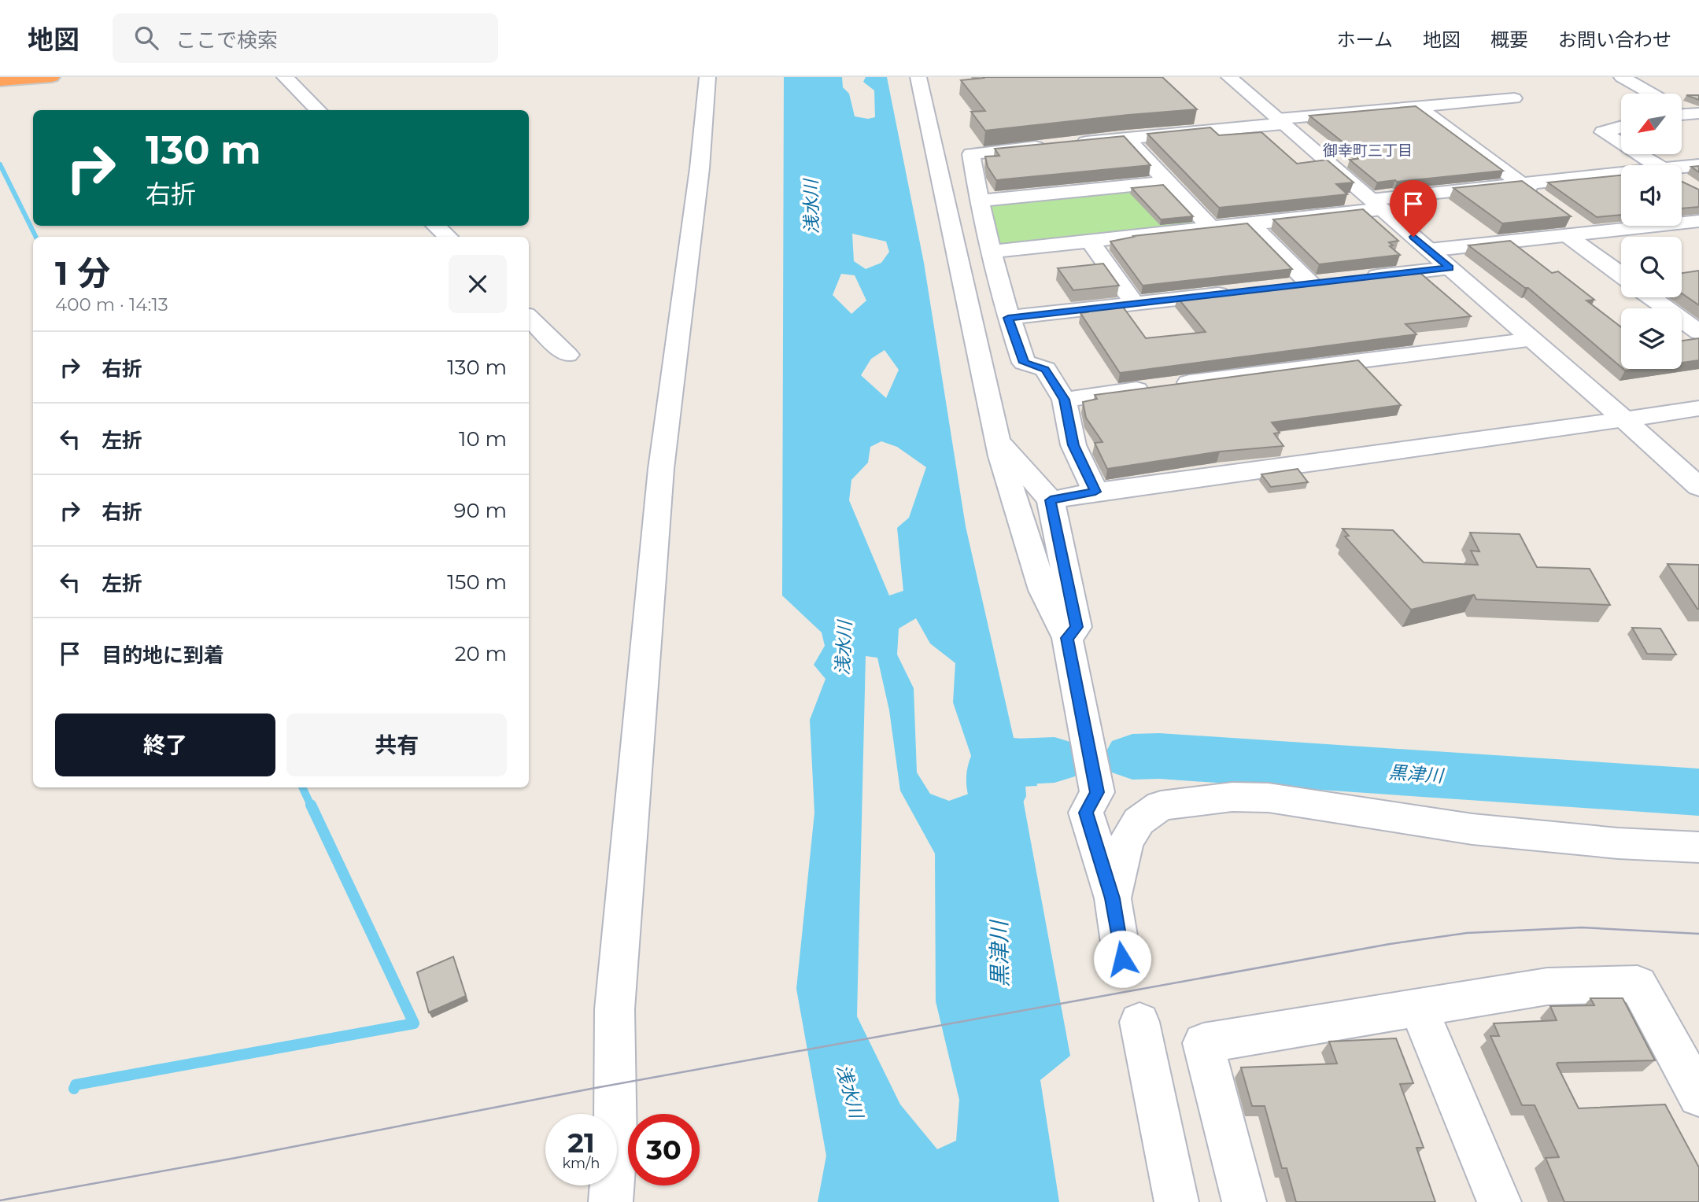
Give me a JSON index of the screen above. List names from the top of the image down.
{
  "districts": ["御幸町三丁目"],
  "water": ["浅水川", "黒津川"],
  "north": "bottom left",
  "page": {
    "header": "地図",
    "search": "ここで検索",
    "nav": [
      "ホーム",
      "地図",
      "概要",
      "お問い合わせ"
    ],
    "turn": ["130 m", "右折"],
    "heading": ["1 分", "400 m · 14:13"],
    "list": [
      {
        "name": "右折",
        "value": "130 m"
      },
      {
        "name": "左折",
        "value": "10 m"
      },
      {
        "name": "右折",
        "value": "90 m"
      },
      {
        "name": "左折",
        "value": "150 m"
      },
      {
        "name": "目的地に到着",
        "value": "20 m"
      }
    ],
    "buttons": ["終了", "共有"],
    "speed": "21 km/h",
    "limit": "30"
  }
}
